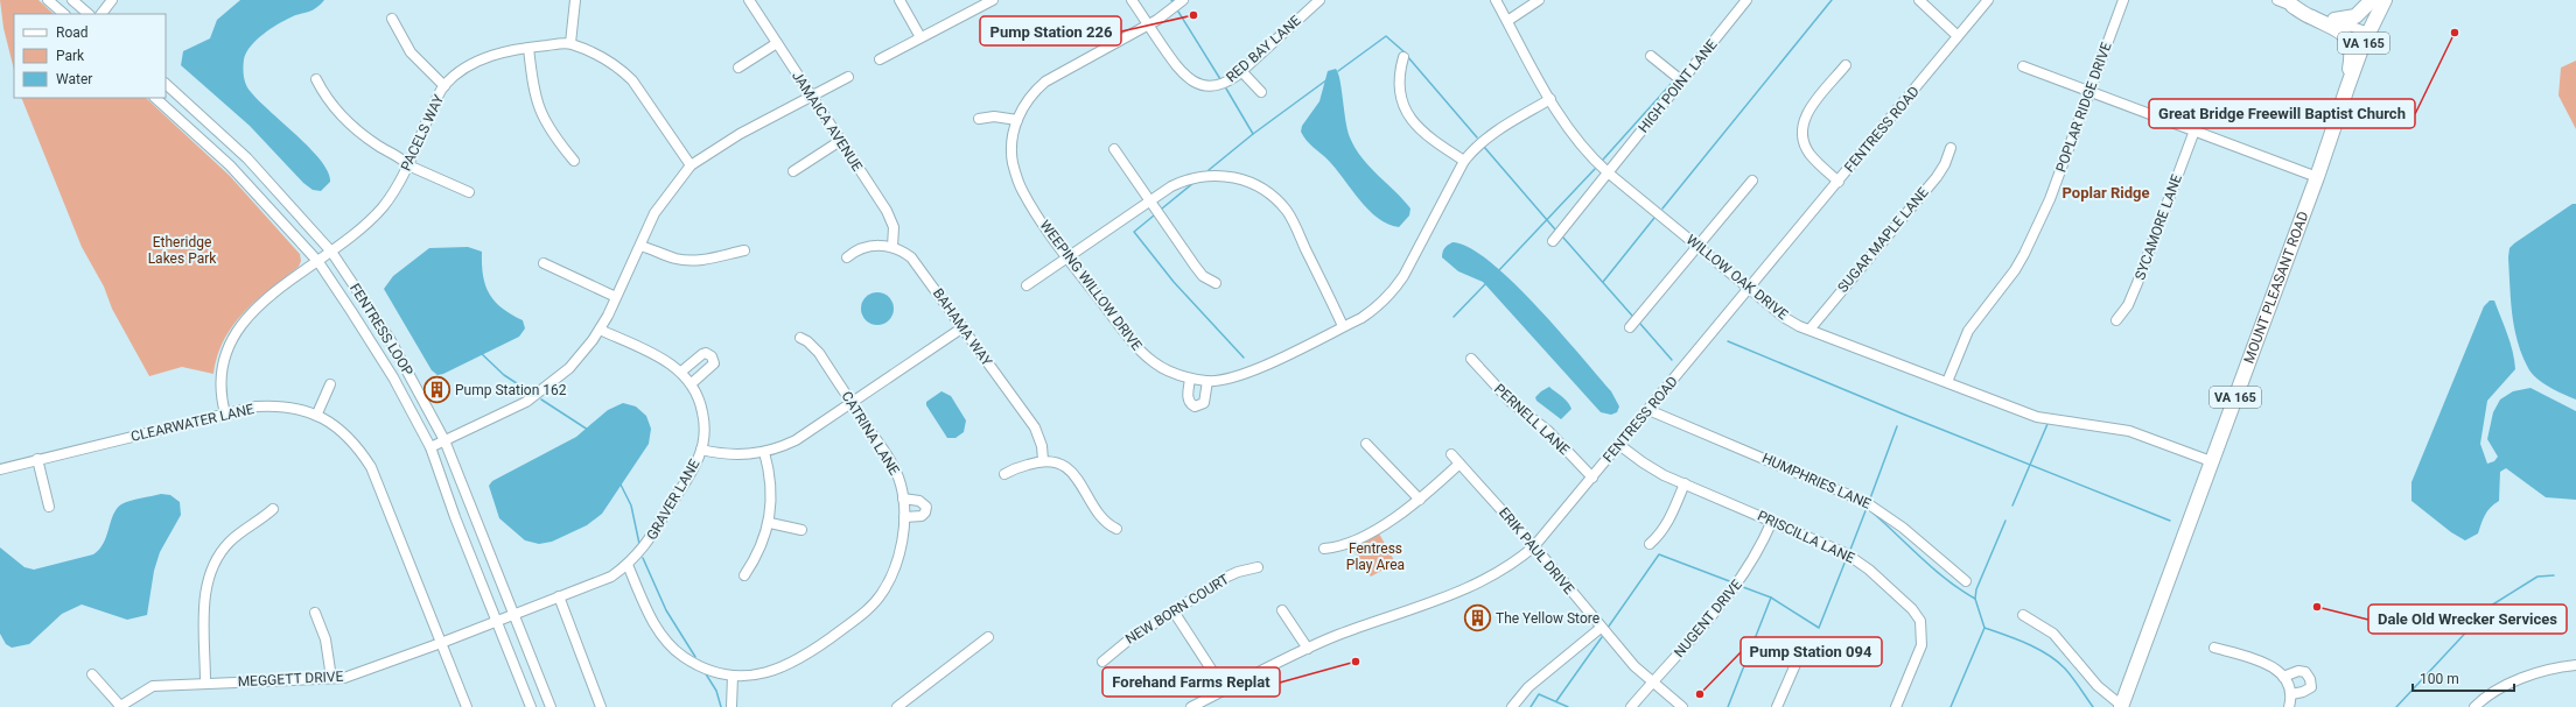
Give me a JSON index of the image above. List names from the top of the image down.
{
  "streets": {
    "highway": ["VA 165", "MOUNT PLEASANT ROAD"],
    "street": [
      "RED BAY LANE",
      "HIGH POINT LANE",
      "POPLAR RIDGE DRIVE",
      "JAMAICA AVENUE",
      "FENTRESS ROAD",
      "PACELS WAY",
      "SYCAMORE LANE",
      "SUGAR MAPLE LANE",
      "WILLOW OAK DRIVE",
      "WEEPING WILLOW DRIVE",
      "BAHAMA WAY",
      "FENTRESS LOOP",
      "PERNELL LANE",
      "CLEARWATER LANE",
      "CATRINA LANE",
      "HUMPHRIES LANE",
      "GRAVER LANE",
      "PRISCILLA LANE",
      "ERIK PAUL DRIVE",
      "NEW BORN COURT",
      "NUGENT DRIVE",
      "MEGGETT DRIVE"
    ]
  },
  "crossings": [
    ["RED BAY LANE", "WEEPING WILLOW DRIVE"],
    ["HIGH POINT LANE", "WILLOW OAK DRIVE"],
    ["POPLAR RIDGE DRIVE", "WILLOW OAK DRIVE"],
    ["JAMAICA AVENUE", "BAHAMA WAY"],
    ["FENTRESS ROAD", "WILLOW OAK DRIVE"],
    ["FENTRESS ROAD", "PERNELL LANE"],
    ["FENTRESS ROAD", "HUMPHRIES LANE"],
    ["FENTRESS ROAD", "PRISCILLA LANE"],
    ["FENTRESS ROAD", "ERIK PAUL DRIVE"],
    ["PACELS WAY", "FENTRESS LOOP"],
    ["PACELS WAY", "CLEARWATER LANE"],
    ["SUGAR MAPLE LANE", "WILLOW OAK DRIVE"],
    ["WILLOW OAK DRIVE", "WEEPING WILLOW DRIVE"],
    ["WILLOW OAK DRIVE", "MOUNT PLEASANT ROAD"],
    ["FENTRESS LOOP", "GRAVER LANE"],
    ["FENTRESS LOOP", "MEGGETT DRIVE"],
    ["CLEARWATER LANE", "MEGGETT DRIVE"],
    ["CATRINA LANE", "GRAVER LANE"],
    ["GRAVER LANE", "MEGGETT DRIVE"],
    ["PRISCILLA LANE", "NUGENT DRIVE"],
    ["ERIK PAUL DRIVE", "NUGENT DRIVE"]
  ],
  "districts": ["Poplar Ridge"],
  "parks": ["Etheridge Lakes Park", "Fentress Play Area"],
  "places": {
    "other": [
      "Pump Station 226",
      "Great Bridge Freewill Baptist Church",
      "Dale Old Wrecker Services",
      "Forehand Farms Replat",
      "Pump Station 094"
    ],
    "building": ["Pump Station 162", "The Yellow Store"]
  },
  "legend": ["Road", "Park", "Water"],
  "scale_bar": "100 m"
}
